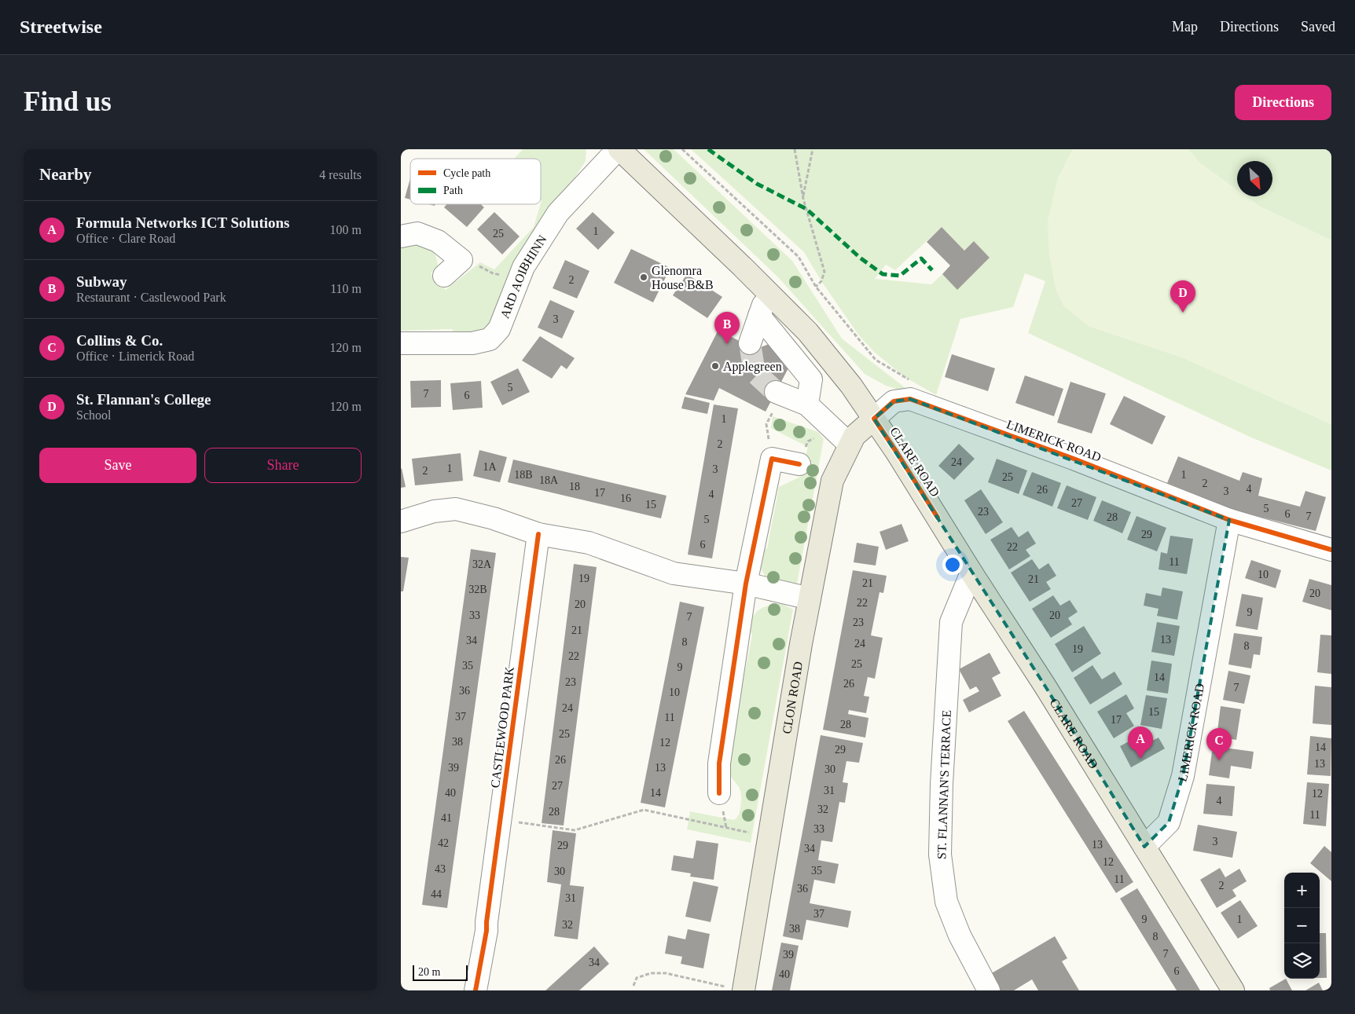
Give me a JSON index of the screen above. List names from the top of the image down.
{
  "streets": {
    "main road": ["CLARE ROAD", "CLON ROAD"],
    "street": [
      "ARD AOIBHINN",
      "LIMERICK ROAD",
      "CASTLEWOOD PARK",
      "ST. FLANNAN'S TERRACE"
    ]
  },
  "crossings": [
    ["ARD AOIBHINN", "CLARE ROAD"],
    ["LIMERICK ROAD", "CLARE ROAD"],
    ["CLARE ROAD", "CLON ROAD"],
    ["CLARE ROAD", "ST. FLANNAN'S TERRACE"]
  ],
  "places": ["Glenomra House B&B", "Applegreen"],
  "house_numbers": [
    "1",
    "25",
    "2",
    "3",
    "5",
    "7",
    "6",
    "1",
    "2",
    "24",
    "1A",
    "1",
    "3",
    "2",
    "18B",
    "1",
    "25",
    "18A",
    "2",
    "18",
    "4",
    "26",
    "3",
    "17",
    "4",
    "16",
    "27",
    "15",
    "5",
    "23",
    "6",
    "7",
    "28",
    "5",
    "29",
    "6",
    "22",
    "11",
    "32A",
    "10",
    "19",
    "21",
    "21",
    "32B",
    "20",
    "22",
    "20",
    "9",
    "33",
    "20",
    "7",
    "23",
    "21",
    "13",
    "34",
    "8",
    "24",
    "8",
    "19",
    "22",
    "25",
    "35",
    "9",
    "14",
    "23",
    "26",
    "7",
    "36",
    "10",
    "24",
    "15",
    "37",
    "11",
    "17",
    "28",
    "25",
    "38",
    "12",
    "14",
    "29",
    "26",
    "13",
    "39",
    "13",
    "30",
    "27",
    "31",
    "40",
    "14",
    "12",
    "4",
    "32",
    "28",
    "11",
    "41",
    "33",
    "3",
    "42",
    "13",
    "29",
    "34",
    "12",
    "43",
    "35",
    "30",
    "11",
    "2",
    "36",
    "44",
    "31",
    "37",
    "9",
    "1",
    "32",
    "38",
    "8",
    "7",
    "39",
    "34",
    "6",
    "40"
  ],
  "legend": ["Cycle path", "Path"],
  "scale_bar": "20 m",
  "north": "bottom right",
  "page": {
    "header": "Streetwise",
    "nav": ["Map", "Directions", "Saved"],
    "buttons": [
      "Directions",
      ["Save", "Share"]
    ],
    "title": "Find us",
    "heading": ["Nearby", "4 results"],
    "list": [
      {
        "mark": "A",
        "name": "Formula Networks ICT Solutions",
        "note": "Office · Clare Road",
        "value": "100 m"
      },
      {
        "mark": "B",
        "name": "Subway",
        "note": "Restaurant · Castlewood Park",
        "value": "110 m"
      },
      {
        "mark": "C",
        "name": "Collins & Co.",
        "note": "Office · Limerick Road",
        "value": "120 m"
      },
      {
        "mark": "D",
        "name": "St. Flannan's College",
        "note": "School",
        "value": "120 m"
      }
    ],
    "pins": [
      "D",
      "B",
      "A",
      "C"
    ],
    "map_buttons": ["+", "−"],
    "scale": "20 m"
  }
}
